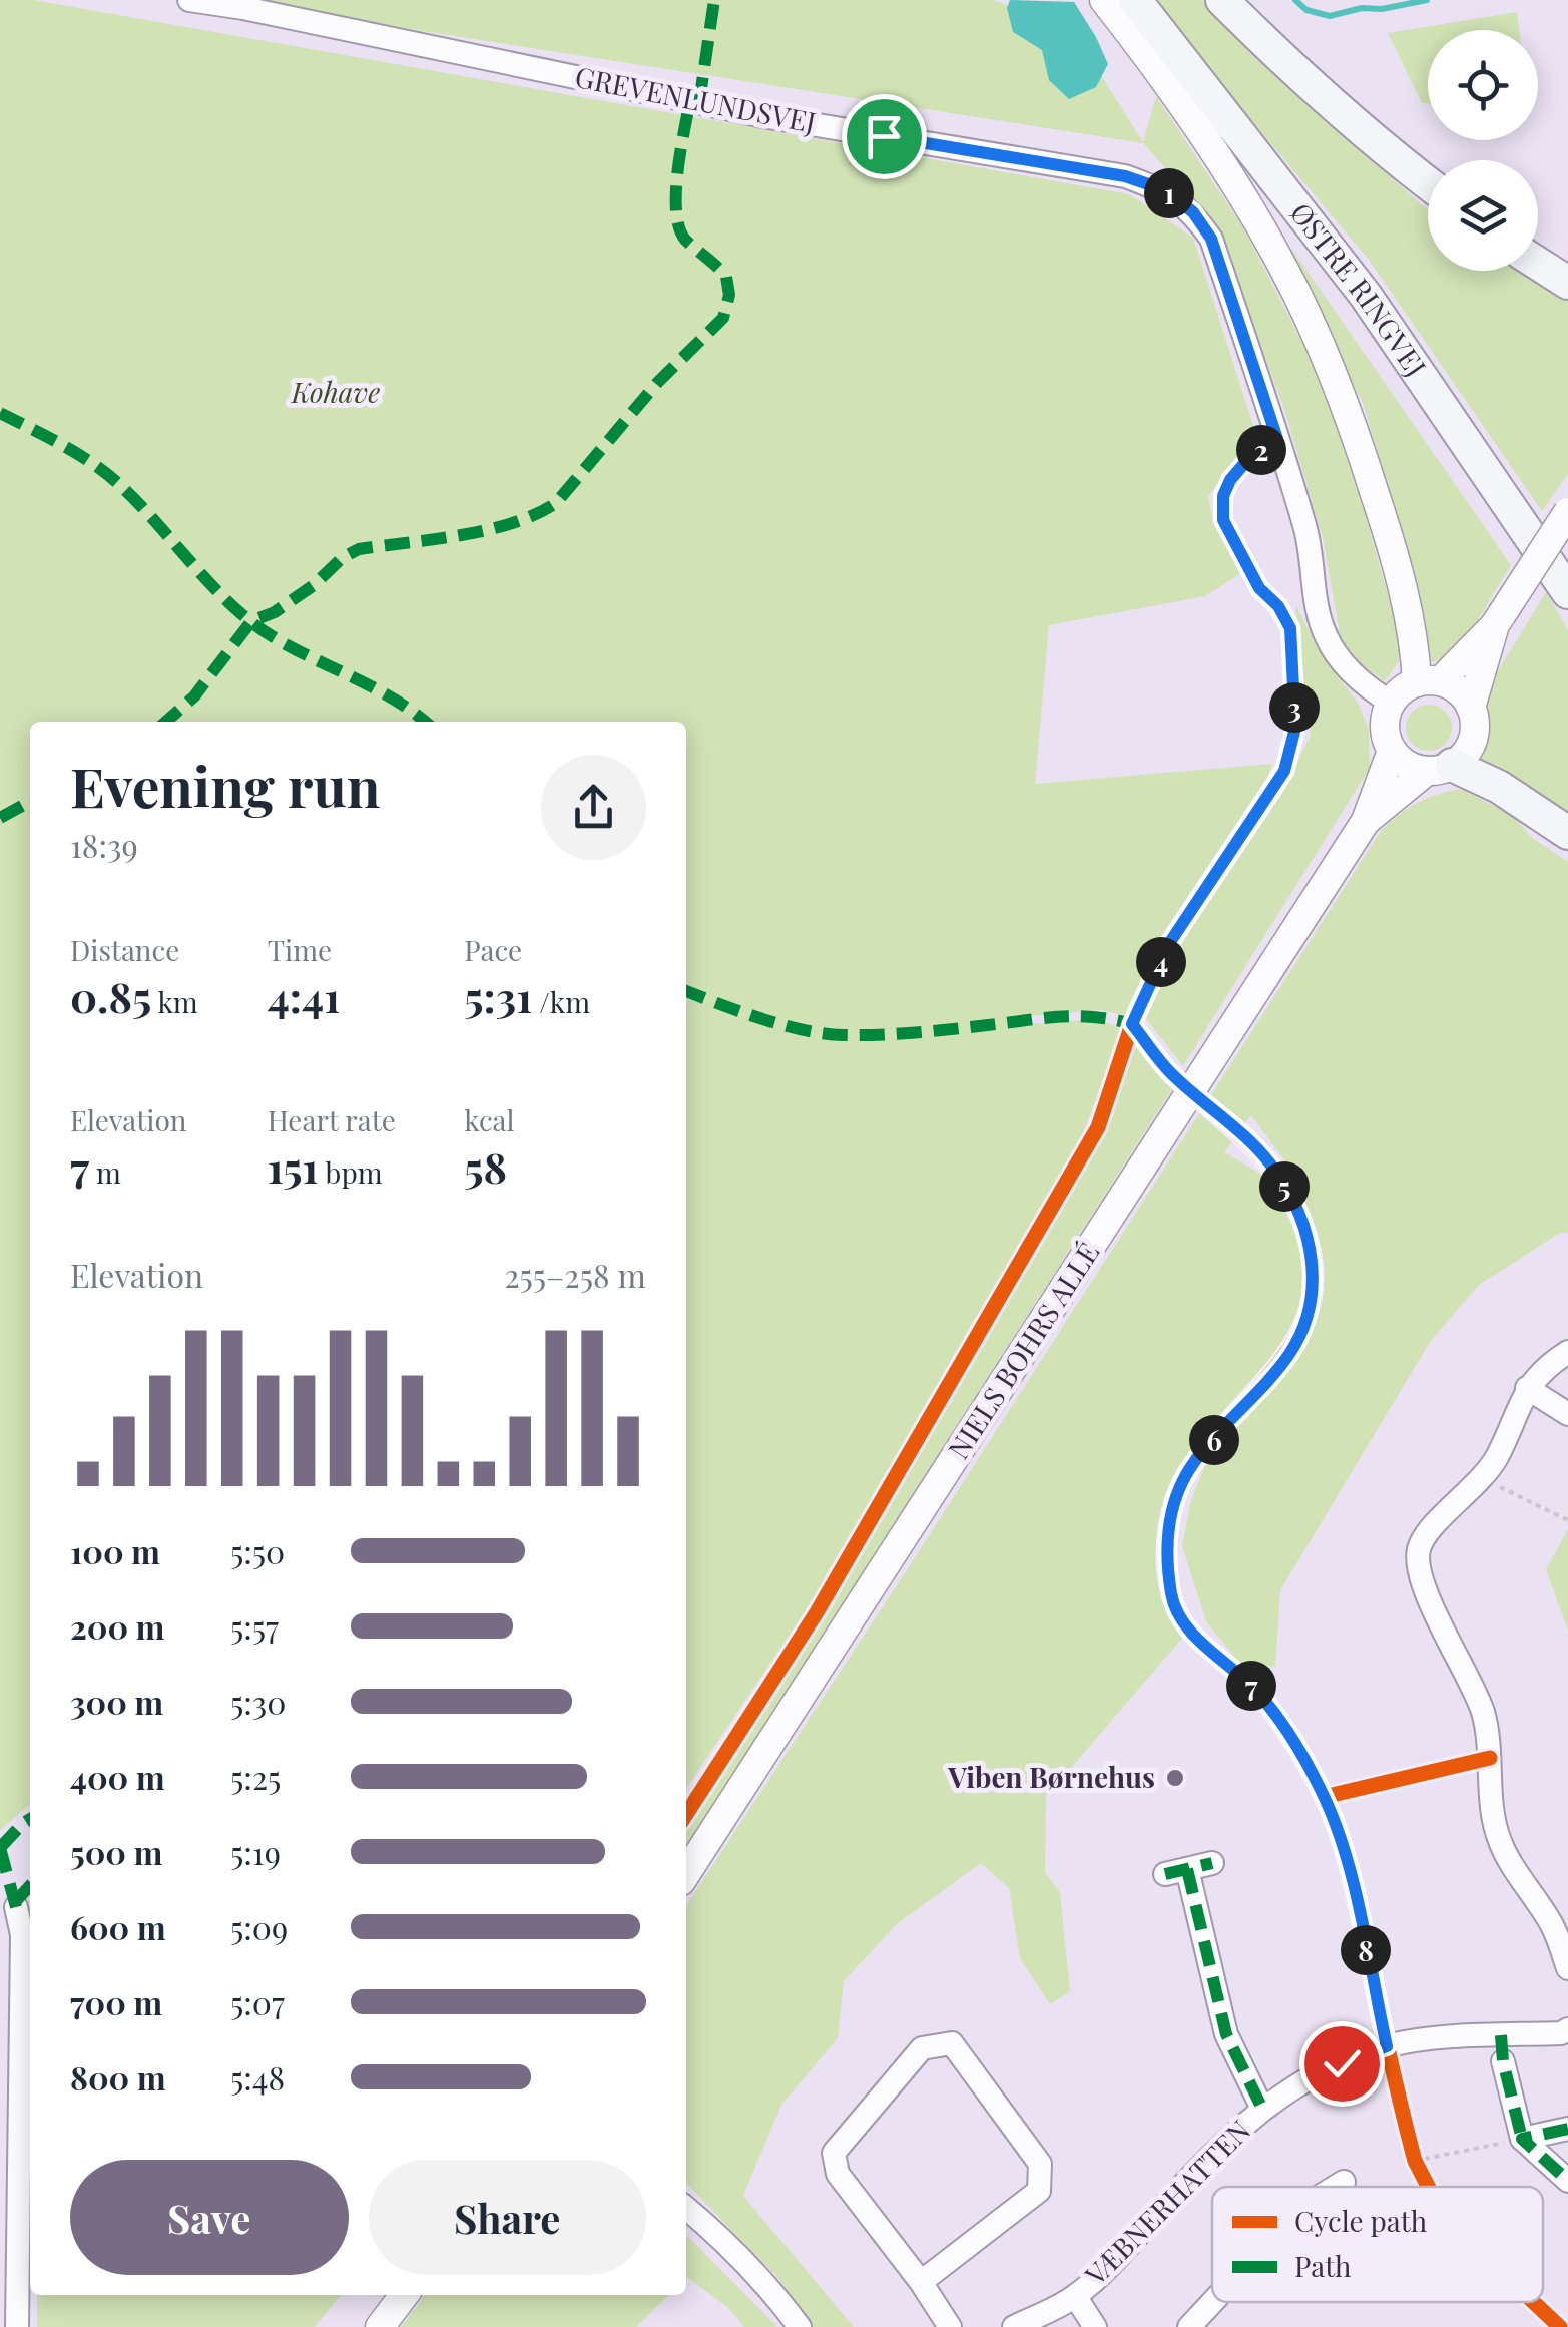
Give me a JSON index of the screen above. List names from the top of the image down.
{
  "streets": {
    "main road": ["ØSTRE RINGVEJ"],
    "street": ["GREVENLUNDSVEJ", "NIELS BOHRS ALLÉ", "VÆBNERHATTEN"]
  },
  "crossings": [
    ["GREVENLUNDSVEJ", "NIELS BOHRS ALLÉ"]
  ],
  "parks": ["Kohave"],
  "places": ["Viben Børnehus"],
  "legend": ["Cycle path", "Path"],
  "page": {
    "pins": [
      "1",
      "2",
      "3",
      "4",
      "5",
      "6",
      "7",
      "8"
    ],
    "heading": ["Evening run", "18:39"],
    "stats": [
      ["Distance", "0.85 km"],
      ["Time", "4:41"],
      ["Pace", "5:31 /km"],
      ["Elevation", "7 m"],
      ["Heart rate", "151 bpm"],
      ["kcal", "58"]
    ],
    "chart": ["Elevation", "255–258 m"],
    "list": [
      {
        "name": "100 m",
        "note": "5:50"
      },
      {
        "name": "200 m",
        "note": "5:57"
      },
      {
        "name": "300 m",
        "note": "5:30"
      },
      {
        "name": "400 m",
        "note": "5:25"
      },
      {
        "name": "500 m",
        "note": "5:19"
      },
      {
        "name": "600 m",
        "note": "5:09"
      },
      {
        "name": "700 m",
        "note": "5:07"
      },
      {
        "name": "800 m",
        "note": "5:48"
      }
    ],
    "buttons": ["Save", "Share"]
  }
}
